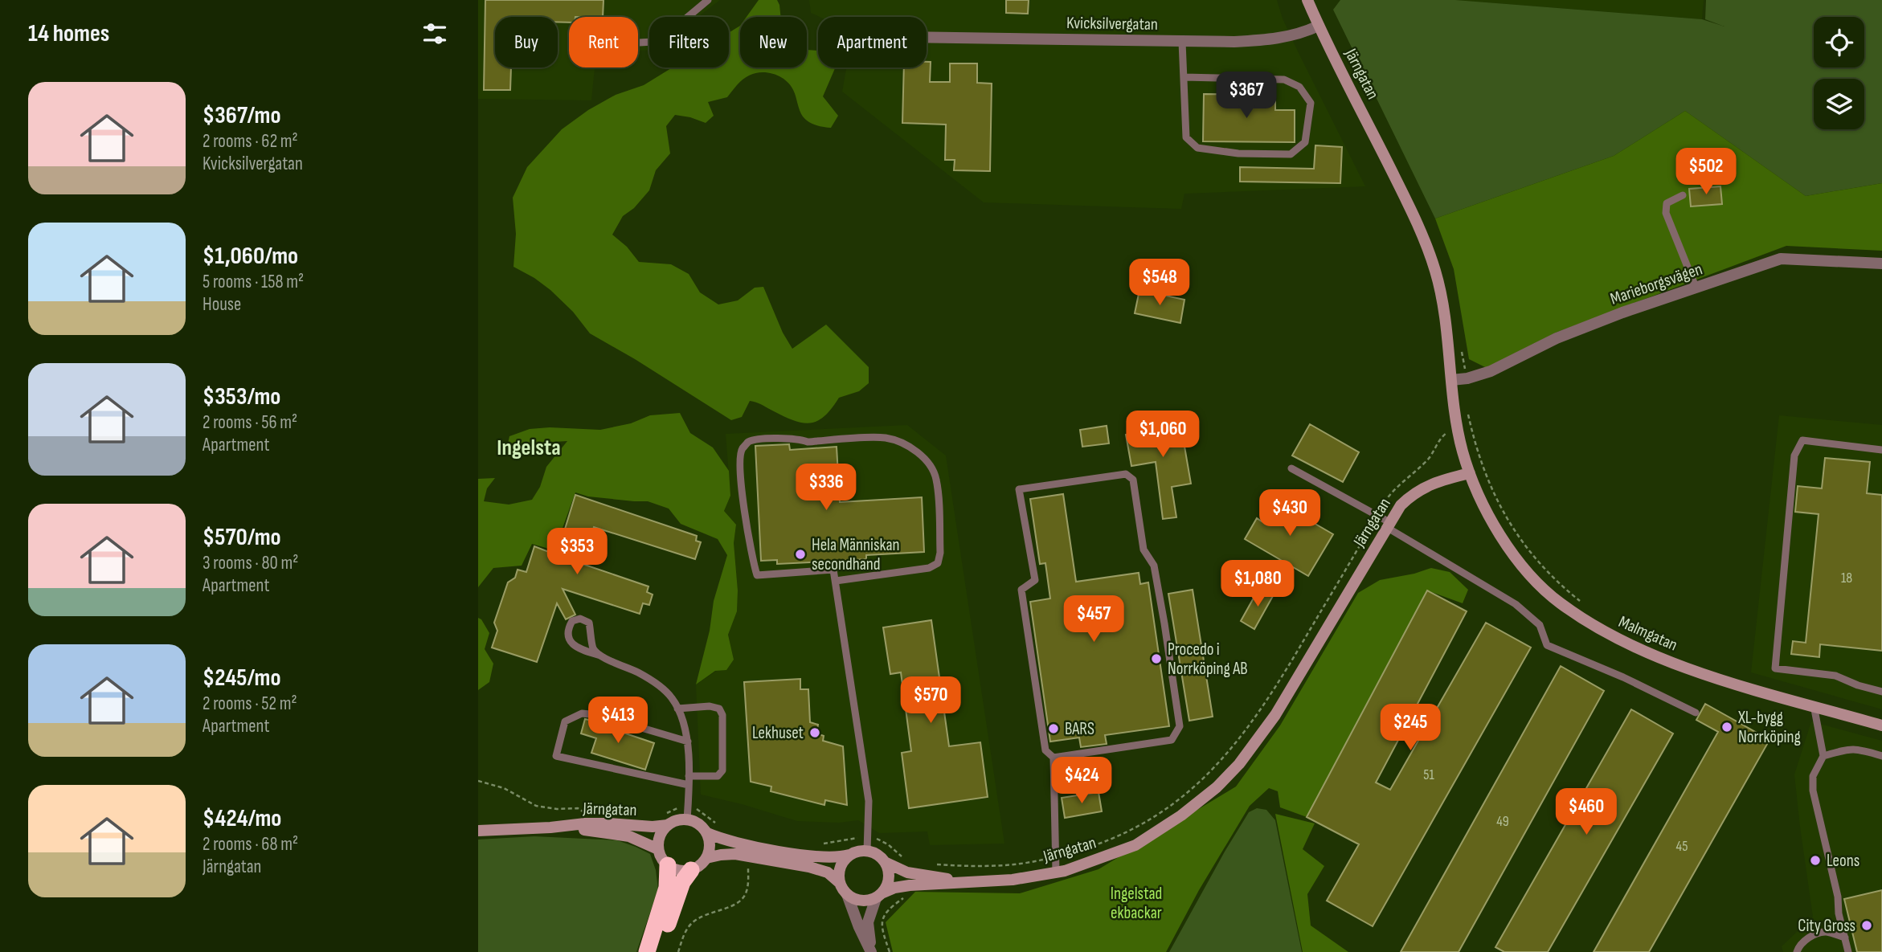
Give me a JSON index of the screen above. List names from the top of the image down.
{
  "streets": {
    "street": [
      "Kvicksilvergatan",
      "Järngatan",
      "Marieborgsvägen",
      "Malmgatan"
    ]
  },
  "crossings": [
    ["Kvicksilvergatan", "Järngatan"],
    ["Järngatan", "Marieborgsvägen"],
    ["Järngatan", "Malmgatan"]
  ],
  "districts": ["Ingelsta"],
  "parks": ["Ingelstad ekbackar"],
  "places": [
    "Hela Människan secondhand",
    "Procedo i Norrköping AB",
    "XL-bygg Norrköping",
    "BARS",
    "Lekhuset",
    "Leons",
    "City Gross"
  ],
  "house_numbers": [
    "18",
    "51",
    "49",
    "45"
  ],
  "page": {
    "heading": "14 homes",
    "chip": [
      "Buy",
      "Rent",
      "Filters",
      "New",
      "Apartment"
    ],
    "list": [
      {
        "name": "$367/mo",
        "note": "2 rooms · 62 m² · Kvicksilvergatan"
      },
      {
        "name": "$1,060/mo",
        "note": "5 rooms · 158 m² · House"
      },
      {
        "name": "$353/mo",
        "note": "2 rooms · 56 m² · Apartment"
      },
      {
        "name": "$570/mo",
        "note": "3 rooms · 80 m² · Apartment"
      },
      {
        "name": "$245/mo",
        "note": "2 rooms · 52 m² · Apartment"
      },
      {
        "name": "$424/mo",
        "note": "2 rooms · 68 m² · Järngatan"
      }
    ],
    "price": [
      "$367",
      "$502",
      "$548",
      "$1,060",
      "$336",
      "$430",
      "$353",
      "$1,080",
      "$457",
      "$570",
      "$413",
      "$245",
      "$424",
      "$460"
    ]
  }
}
